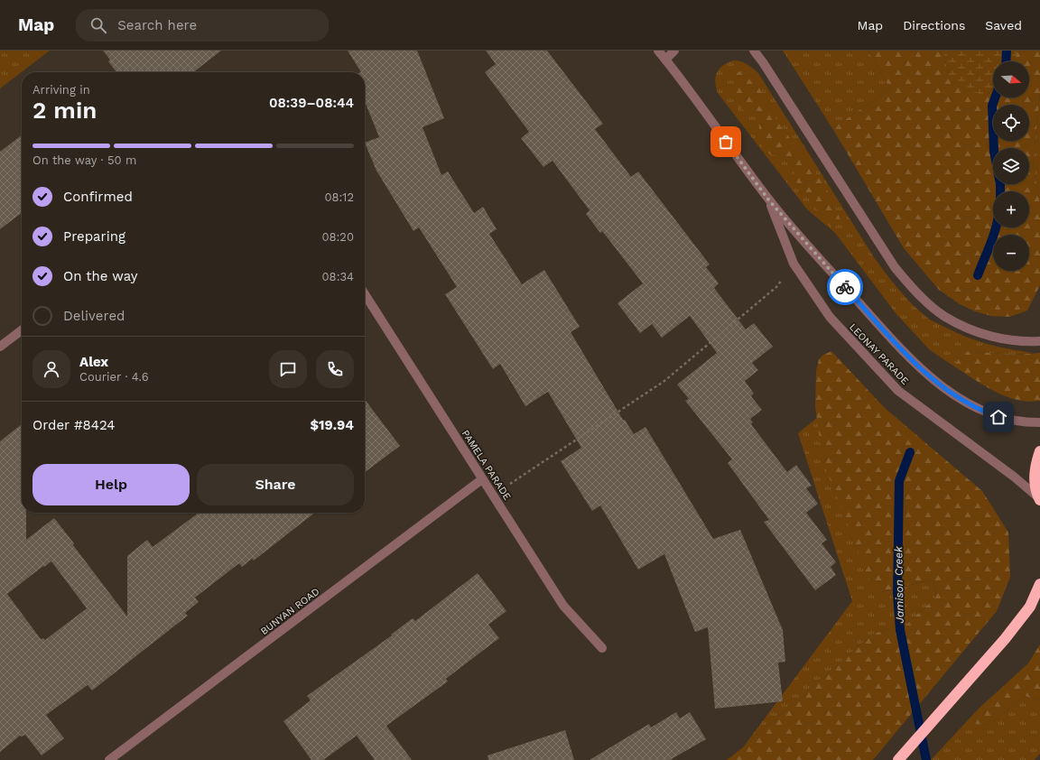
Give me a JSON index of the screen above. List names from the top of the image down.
{
  "streets": {
    "street": ["LEONAY PARADE", "PAMELA PARADE", "BUNYAN ROAD"]
  },
  "crossings": [
    ["PAMELA PARADE", "BUNYAN ROAD"]
  ],
  "water": ["Jamison Creek"],
  "north": "right",
  "page": {
    "header": "Map",
    "search": "Search here",
    "nav": ["Map", "Directions", "Saved"],
    "map_buttons": ["+", "−"],
    "heading": ["2 min", "Arriving in", "08:39–08:44"],
    "panel": [
      "Alex",
      "Courier · 4.6",
      "Order #8424",
      "$19.94"
    ],
    "bar": "On the way · 50 m",
    "list": [
      ["Confirmed", "08:12"],
      ["Preparing", "08:20"],
      ["On the way", "08:34"],
      "Delivered"
    ],
    "buttons": ["Help", "Share"]
  }
}
